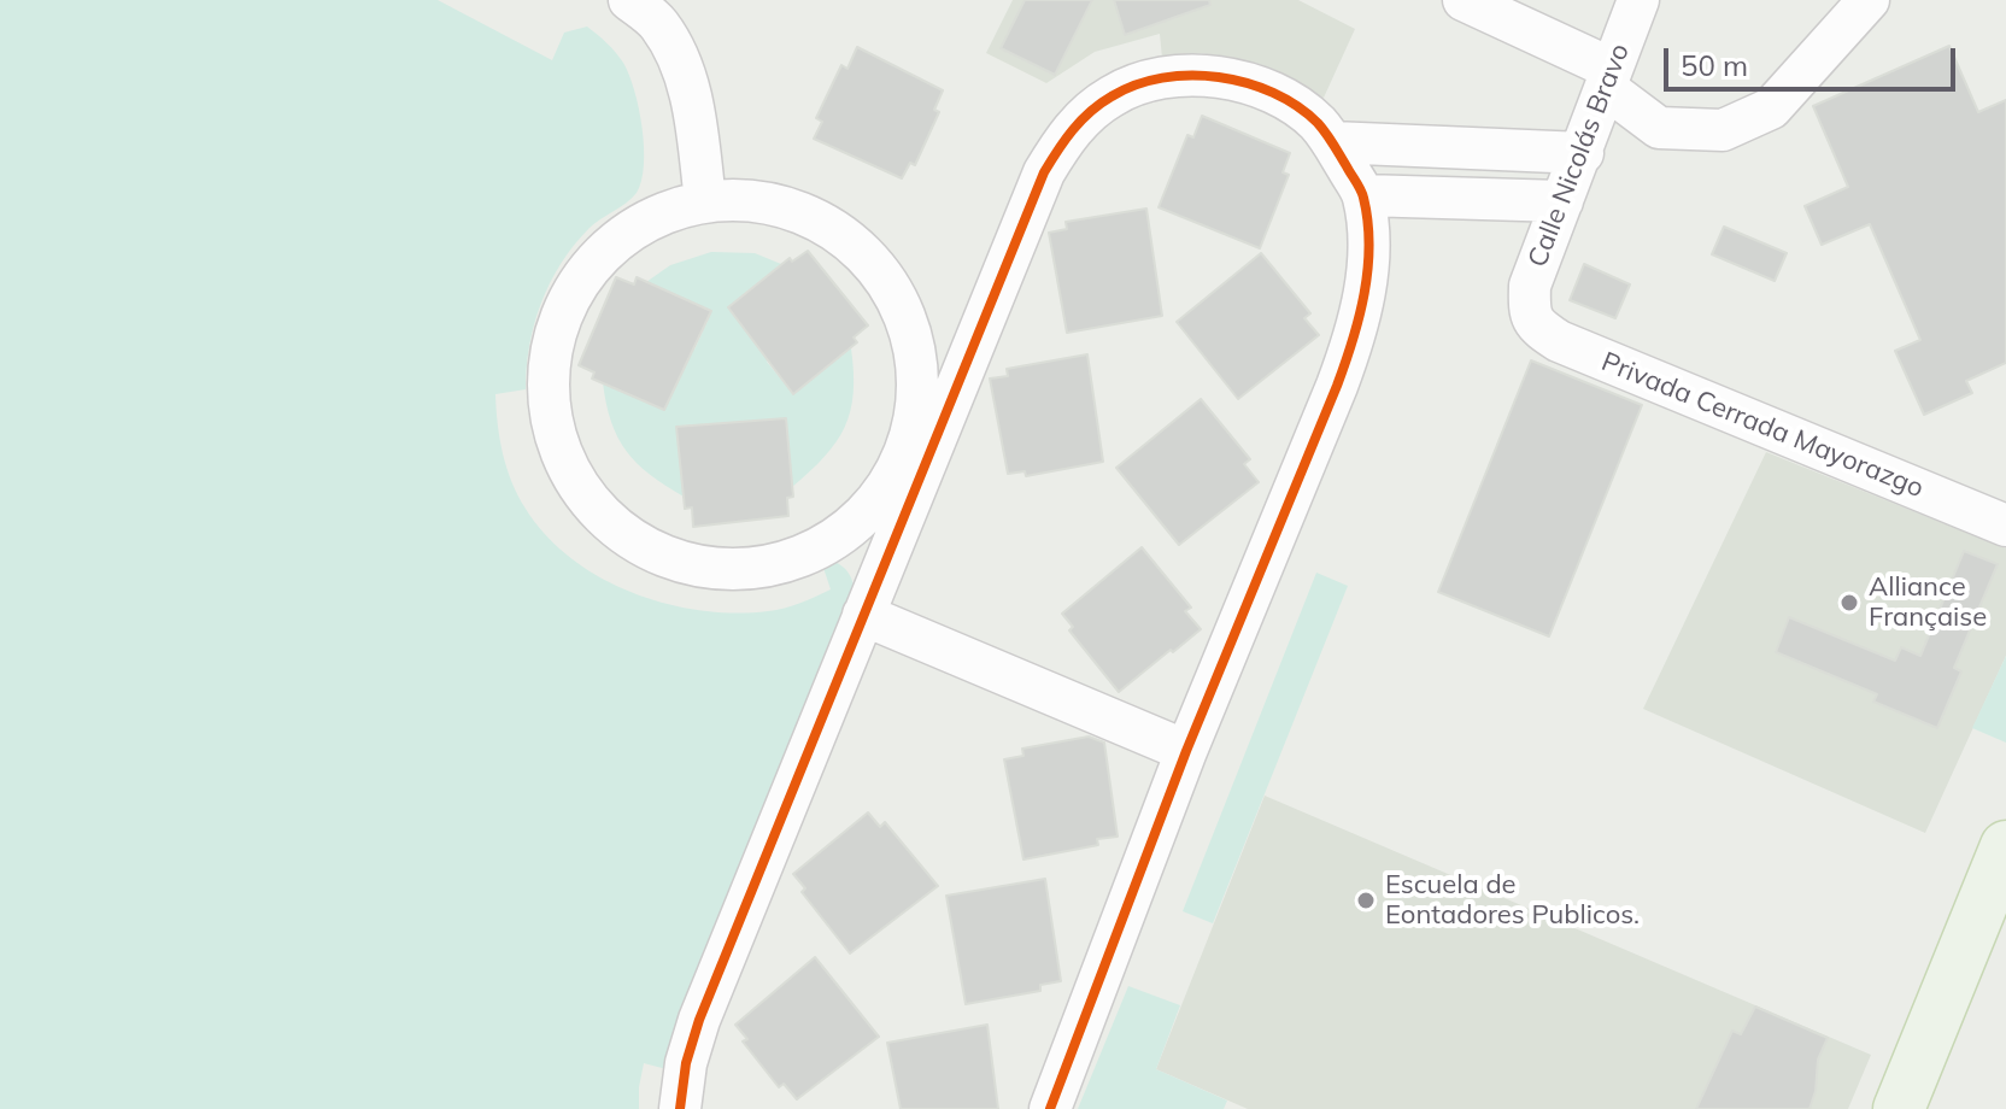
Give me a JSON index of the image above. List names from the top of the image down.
{
  "streets": {
    "street": ["Calle Nicolás Bravo", "Privada Cerrada Mayorazgo"]
  },
  "crossings": [
    ["Calle Nicolás Bravo", "Privada Cerrada Mayorazgo"]
  ],
  "places": ["Alliance Française", "Escuela de Eontadores Publicos."],
  "scale_bar": "50 m"
}
